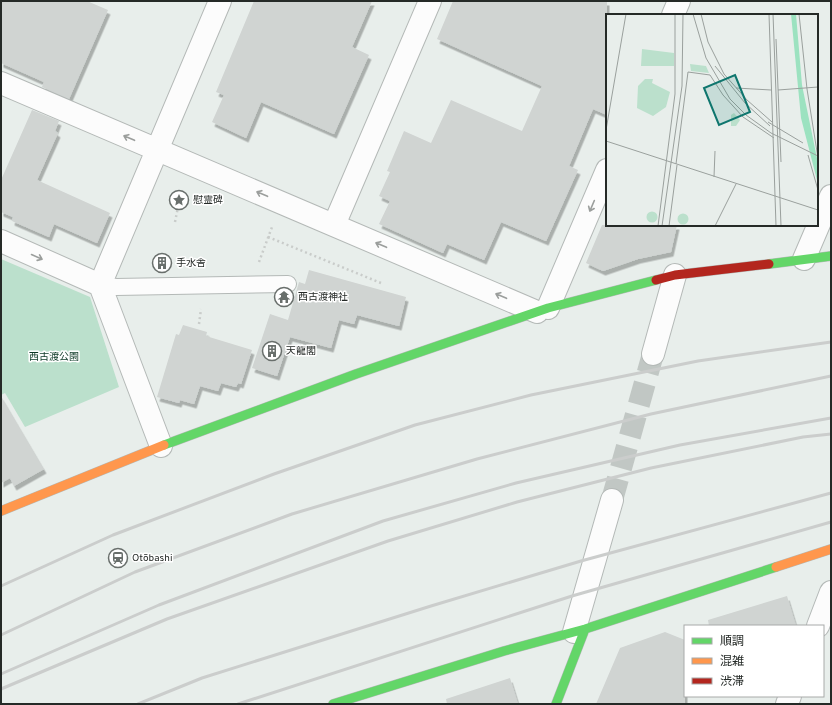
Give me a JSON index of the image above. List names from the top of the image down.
{
  "parks": ["西古渡公園"],
  "places": {
    "place": ["慰霊碑"],
    "building": ["手水舎", "天龍閣"],
    "temple": ["西古渡神社"],
    "station": ["Otōbashi"]
  },
  "legend": ["順調", "混雑", "渋滞"]
}
